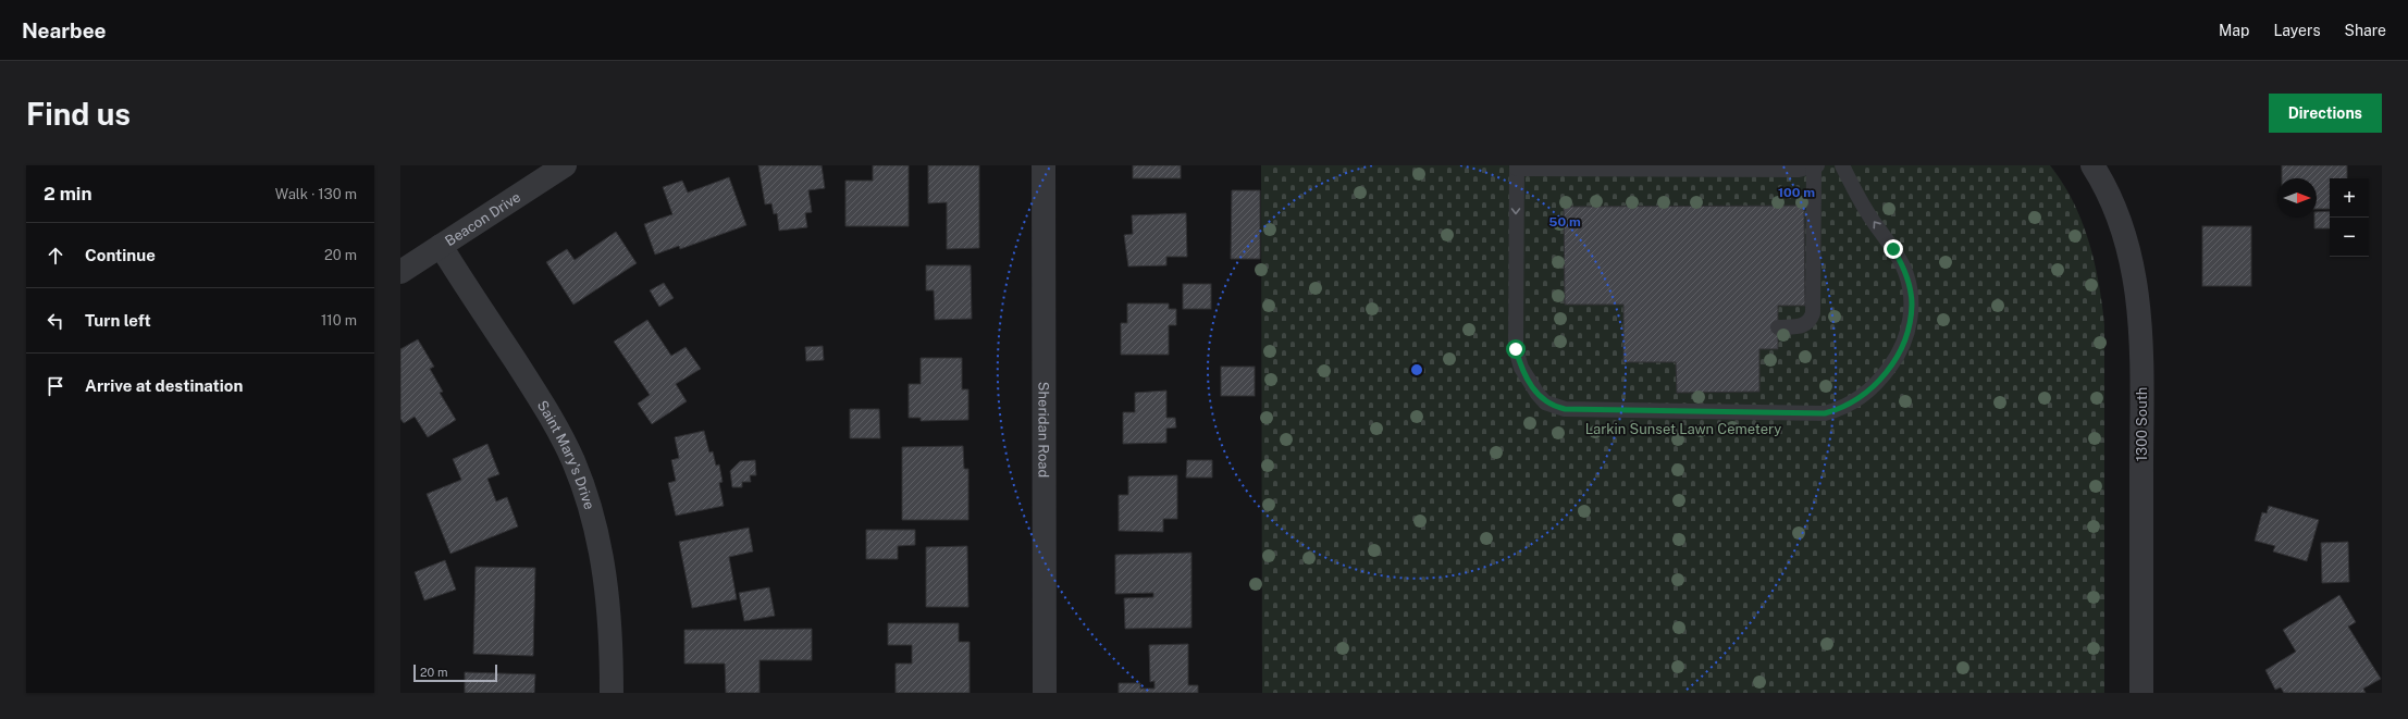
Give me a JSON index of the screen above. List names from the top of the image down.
{
  "streets": {
    "street": [
      "Beacon Drive",
      "1300 South",
      "Sheridan Road",
      "Saint Mary's Drive"
    ]
  },
  "crossings": [
    ["Beacon Drive", "Saint Mary's Drive"]
  ],
  "parks": ["Larkin Sunset Lawn Cemetery"],
  "scale_bar": "20 m",
  "north": "right",
  "page": {
    "header": "Nearbee",
    "nav": ["Map", "Layers", "Share"],
    "buttons": "Directions",
    "title": "Find us",
    "heading": ["2 min", "Walk · 130 m"],
    "map_buttons": ["+", "−"],
    "list": [
      ["Continue", "20 m"],
      ["Turn left", "110 m"],
      "Arrive at destination"
    ],
    "scale": "20 m"
  },
  "rings": ["100 m", "50 m"]
}
